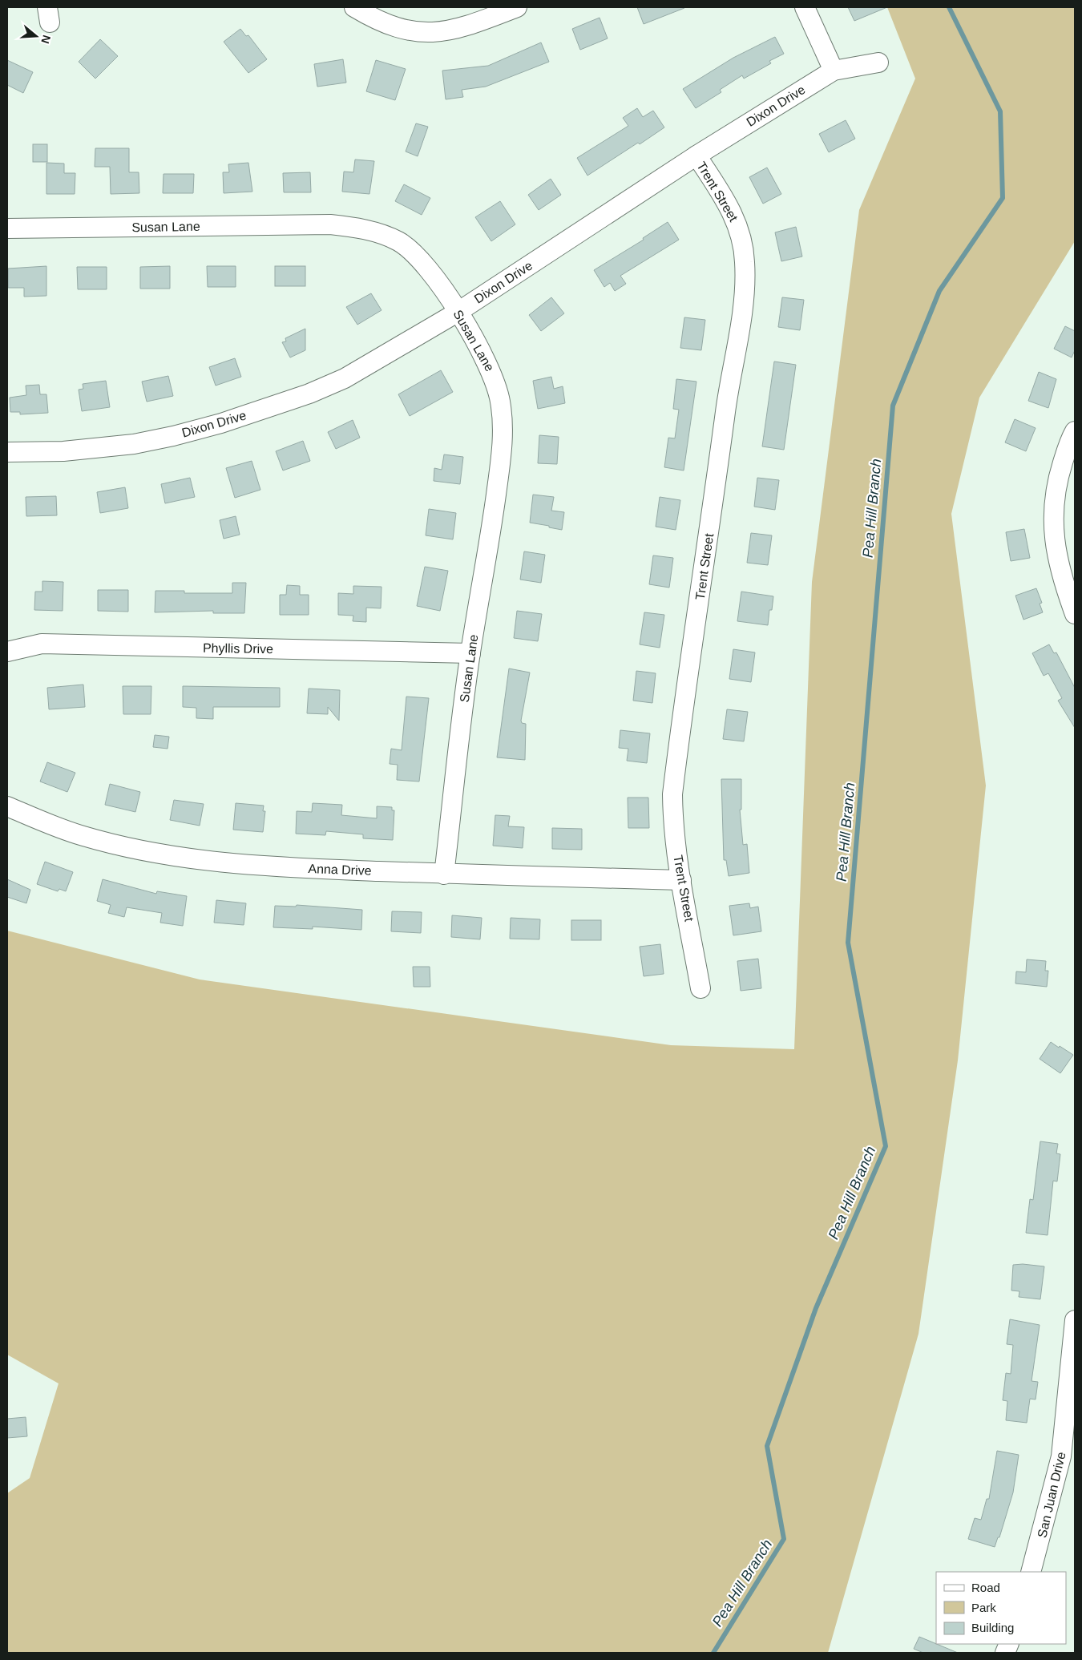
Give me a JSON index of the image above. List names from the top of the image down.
{
  "streets": {
    "street": [
      "Dixon Drive",
      "Trent Street",
      "Susan Lane",
      "Phyllis Drive",
      "Anna Drive",
      "San Juan Drive"
    ]
  },
  "crossings": [
    ["Dixon Drive", "Trent Street"],
    ["Dixon Drive", "Susan Lane"],
    ["Trent Street", "Anna Drive"],
    ["Susan Lane", "Phyllis Drive"],
    ["Susan Lane", "Anna Drive"]
  ],
  "water": ["Pea Hill Branch"],
  "legend": ["Road", "Park", "Building"],
  "north": "right"
}
